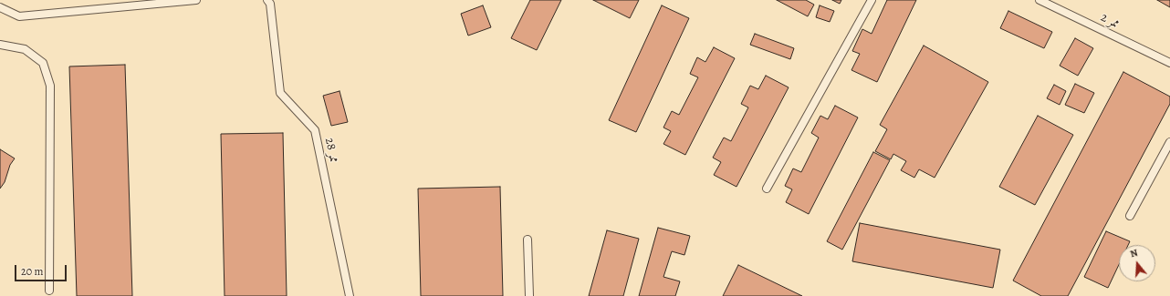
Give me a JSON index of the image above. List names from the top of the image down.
{
  "streets": {
    "lane": ["ممر 2", "ممر 28"]
  },
  "scale_bar": "20 m",
  "north": "top"
}
